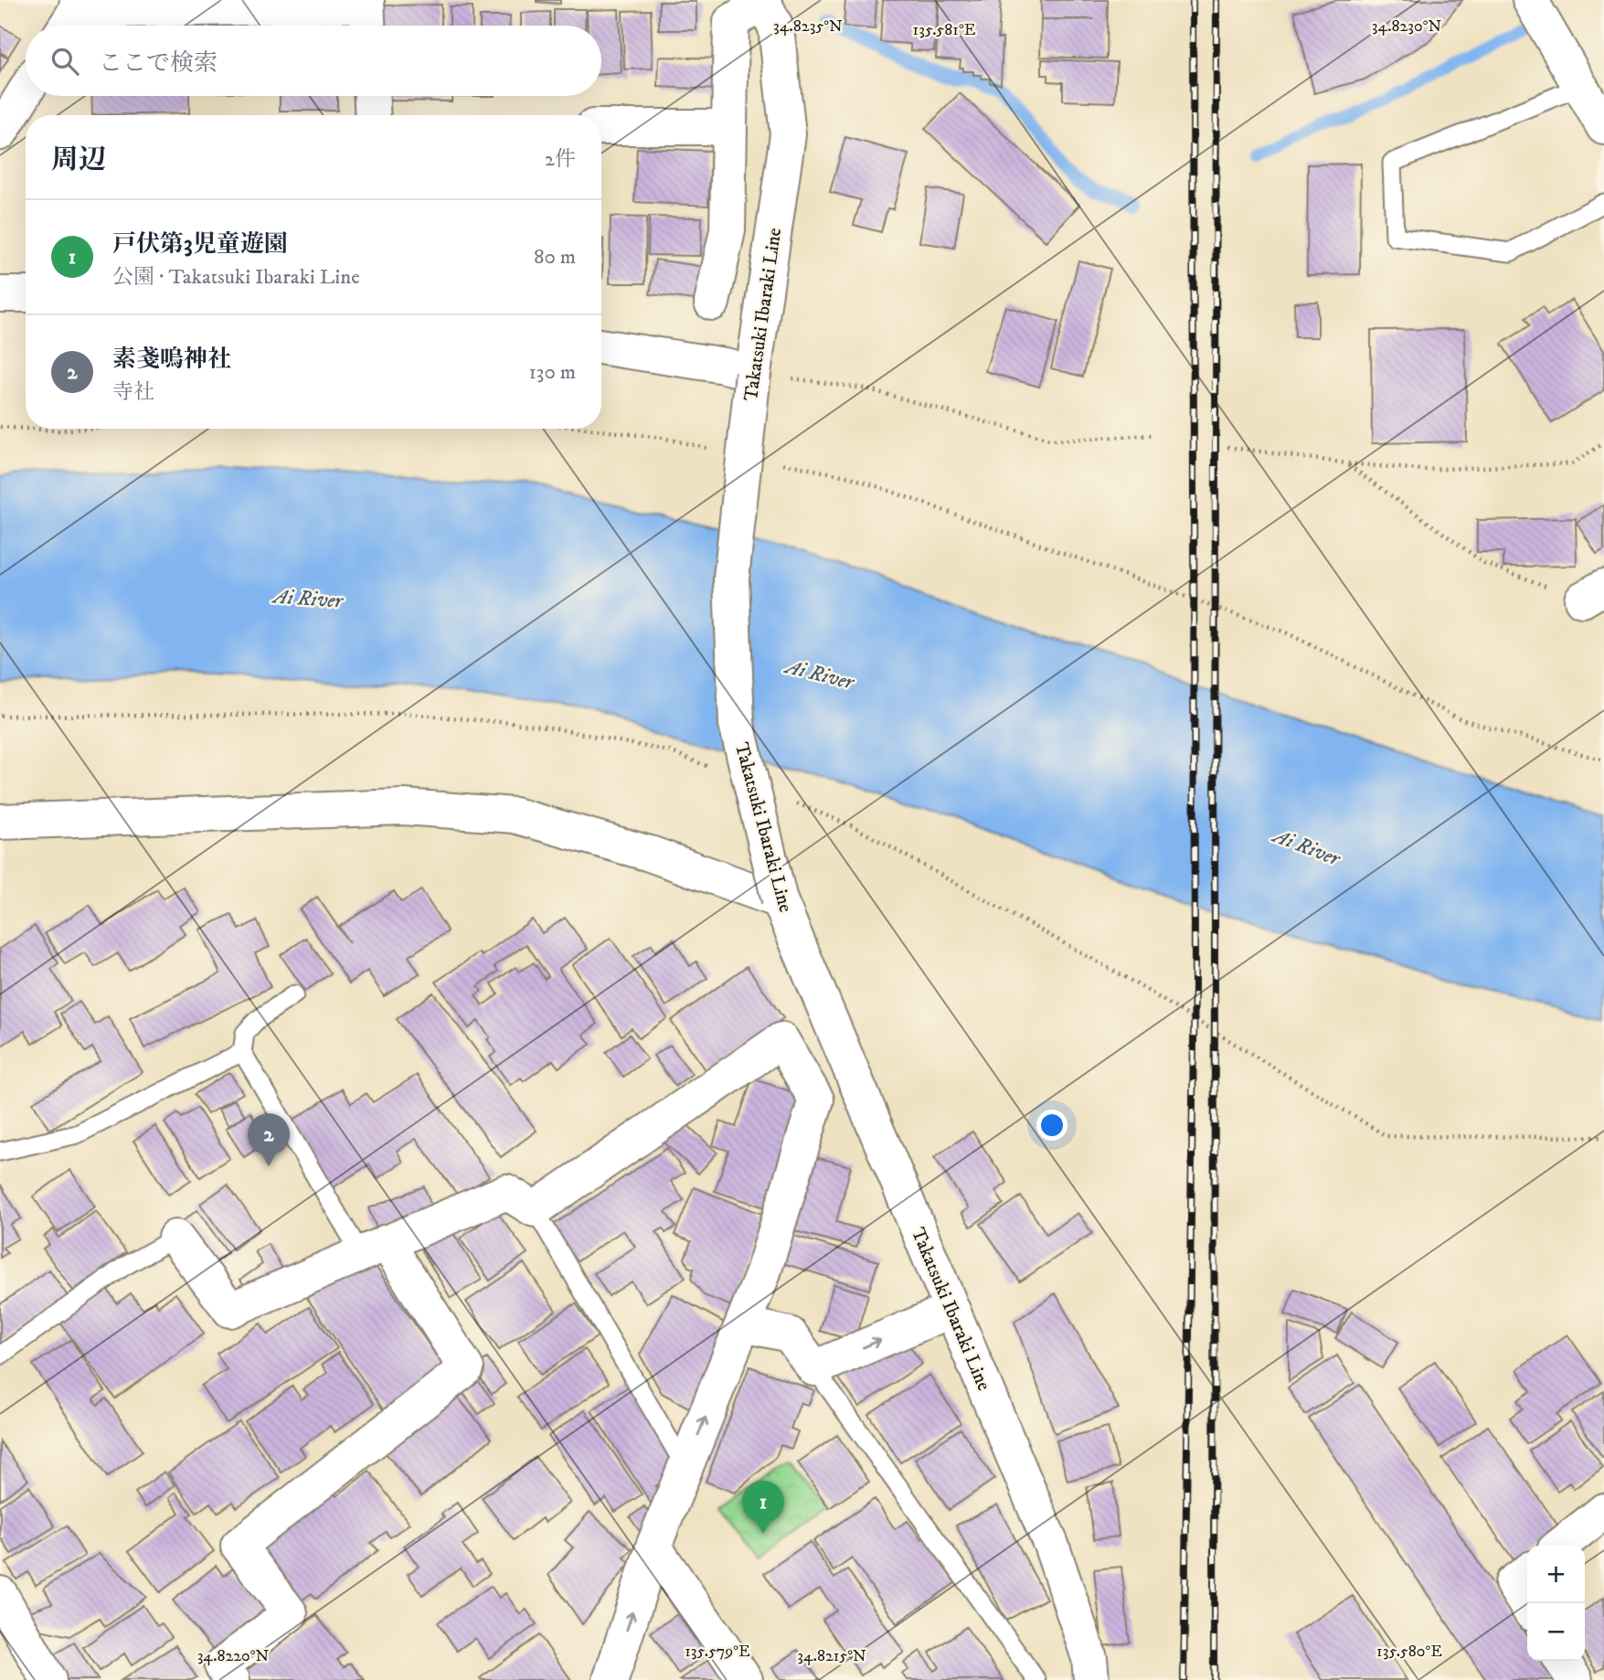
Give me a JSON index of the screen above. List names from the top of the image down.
{
  "streets": {
    "street": ["Takatsuki Ibaraki Line"]
  },
  "water": ["Ai River"],
  "page": {
    "search": "ここで検索",
    "heading": ["周辺", "2件"],
    "list": [
      {
        "mark": "1",
        "name": "戸伏第3児童遊園",
        "note": "公園 · Takatsuki Ibaraki Line",
        "value": "80 m"
      },
      {
        "mark": "2",
        "name": "素戔嗚神社",
        "note": "寺社",
        "value": "130 m"
      }
    ],
    "pins": ["2", "1"],
    "map_buttons": ["+", "−"]
  },
  "coordinates": [
    "34.8235°N",
    "34.8230°N",
    "135.581°E",
    "135.579°E",
    "135.580°E",
    "34.8220°N",
    "34.8215°N"
  ]
}
